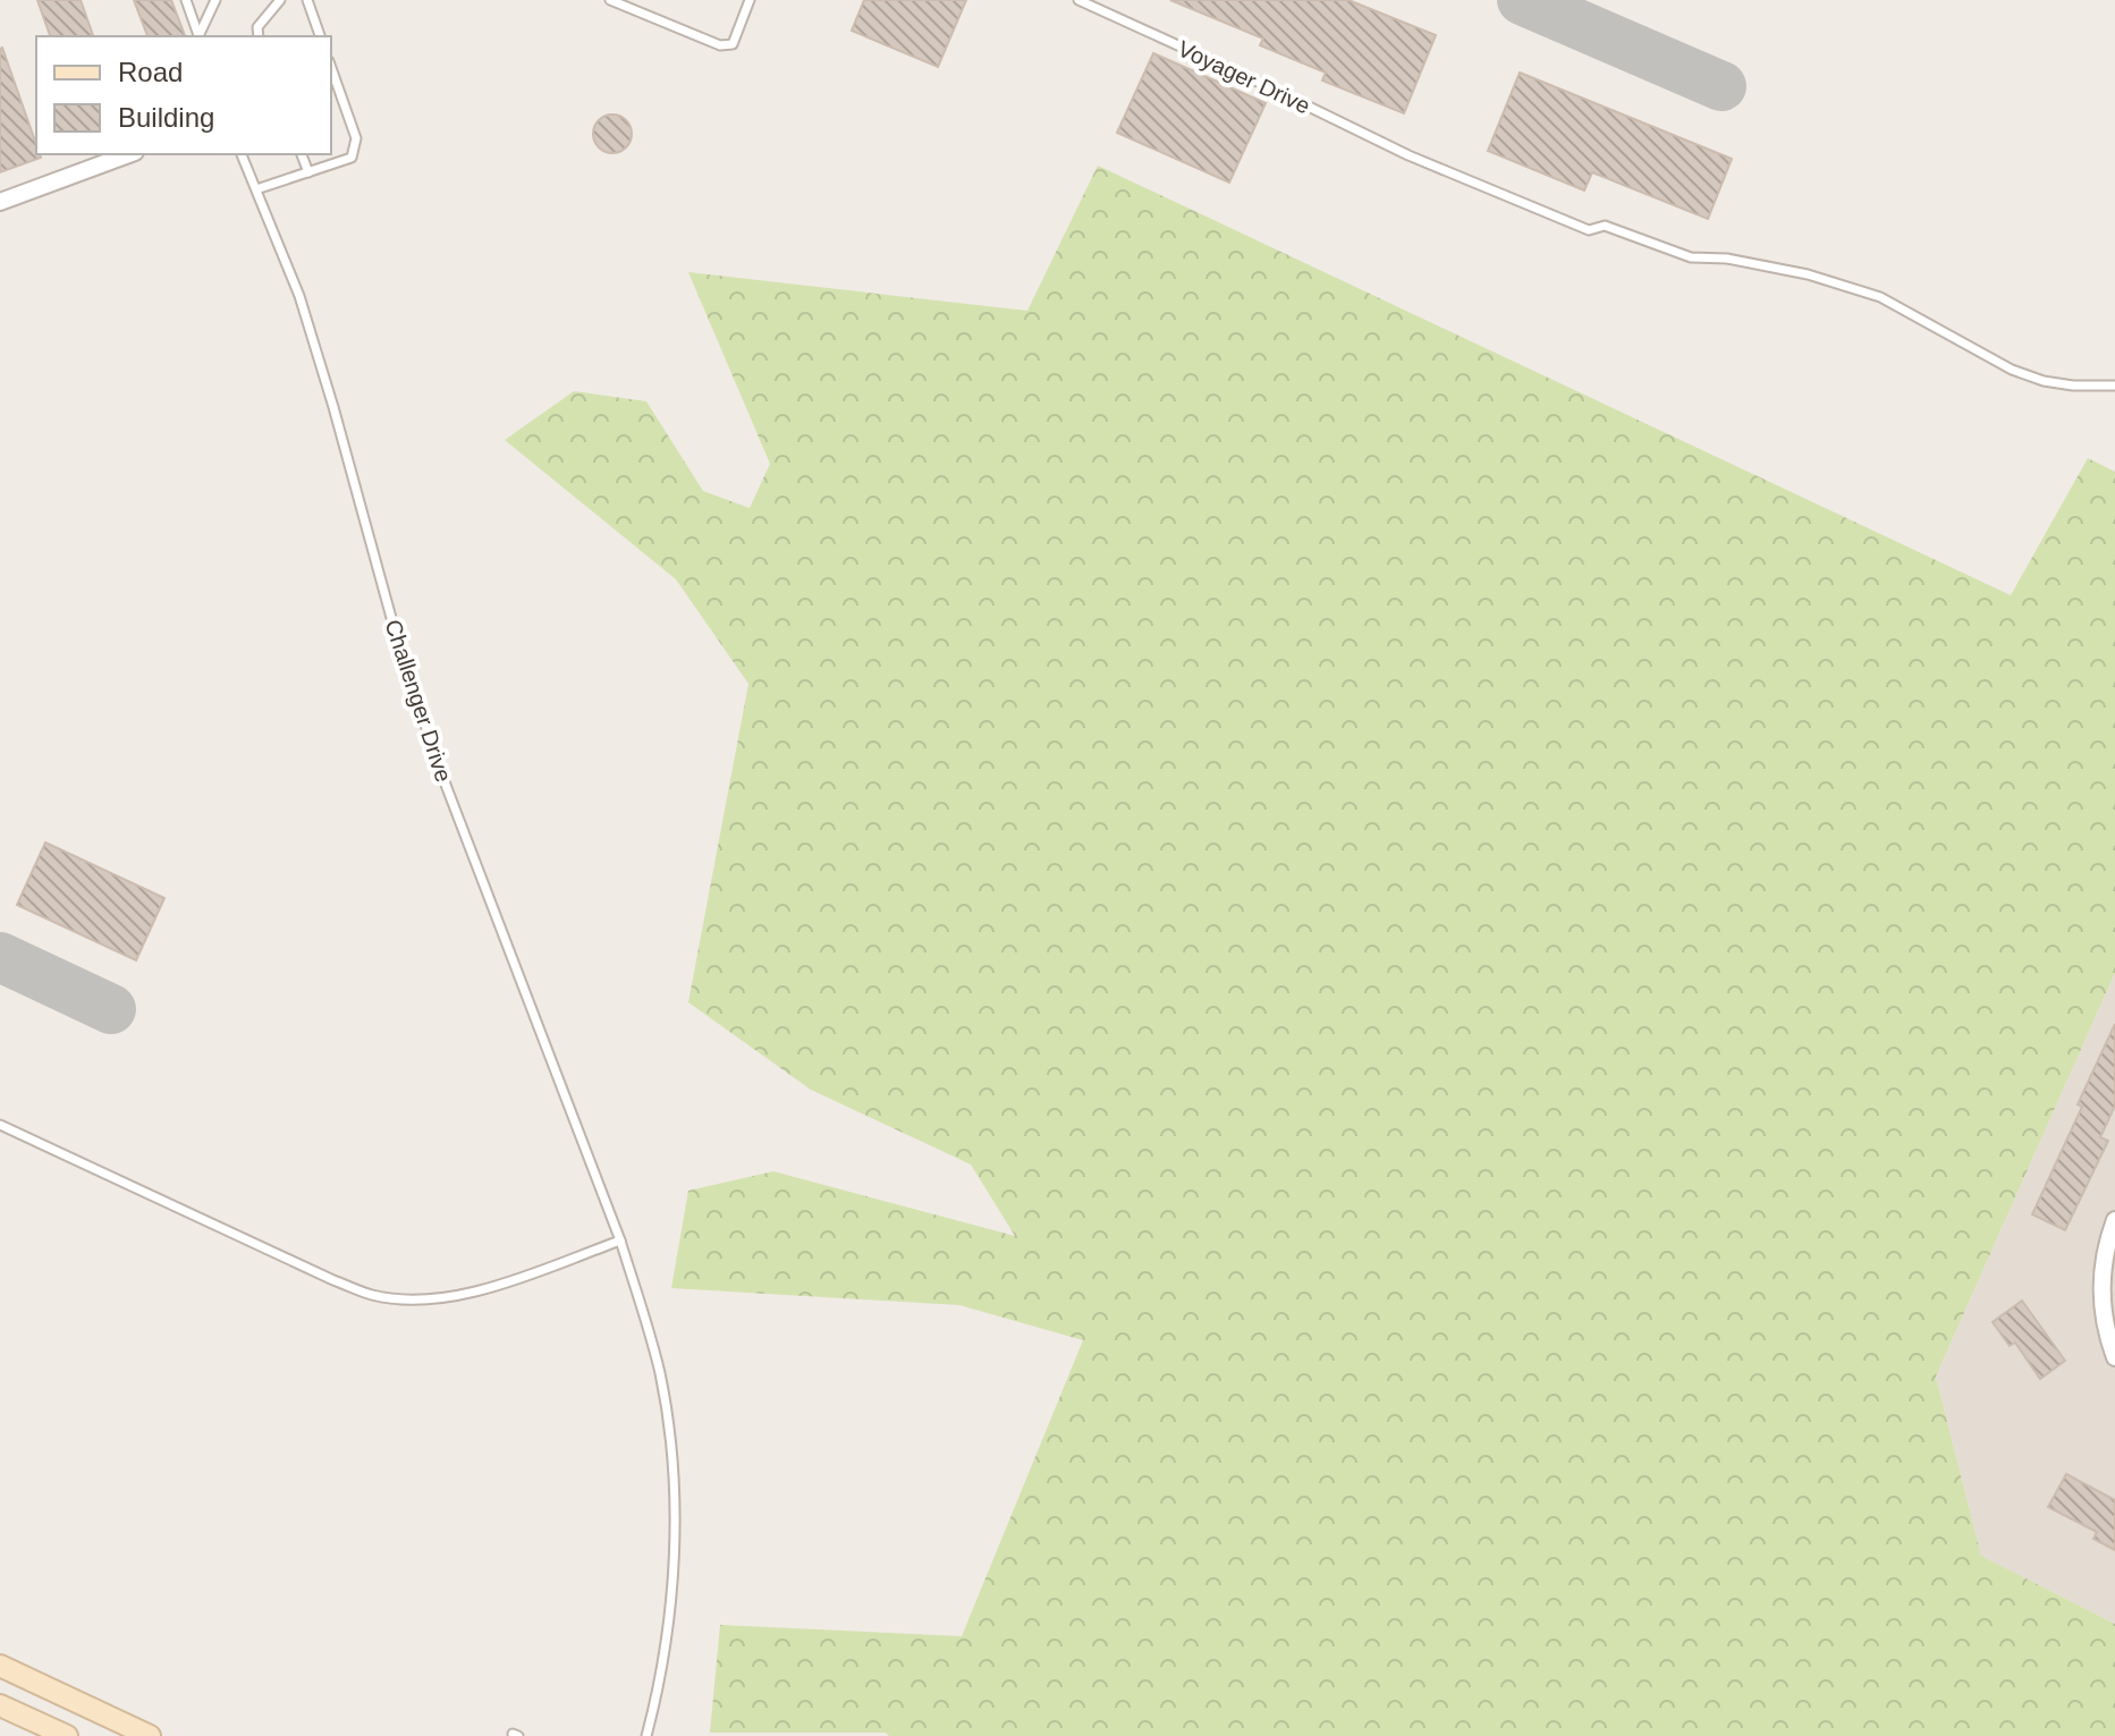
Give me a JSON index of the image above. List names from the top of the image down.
{
  "streets": {
    "lane": ["Voyager Drive", "Challenger Drive"]
  },
  "legend": ["Road", "Building"]
}
